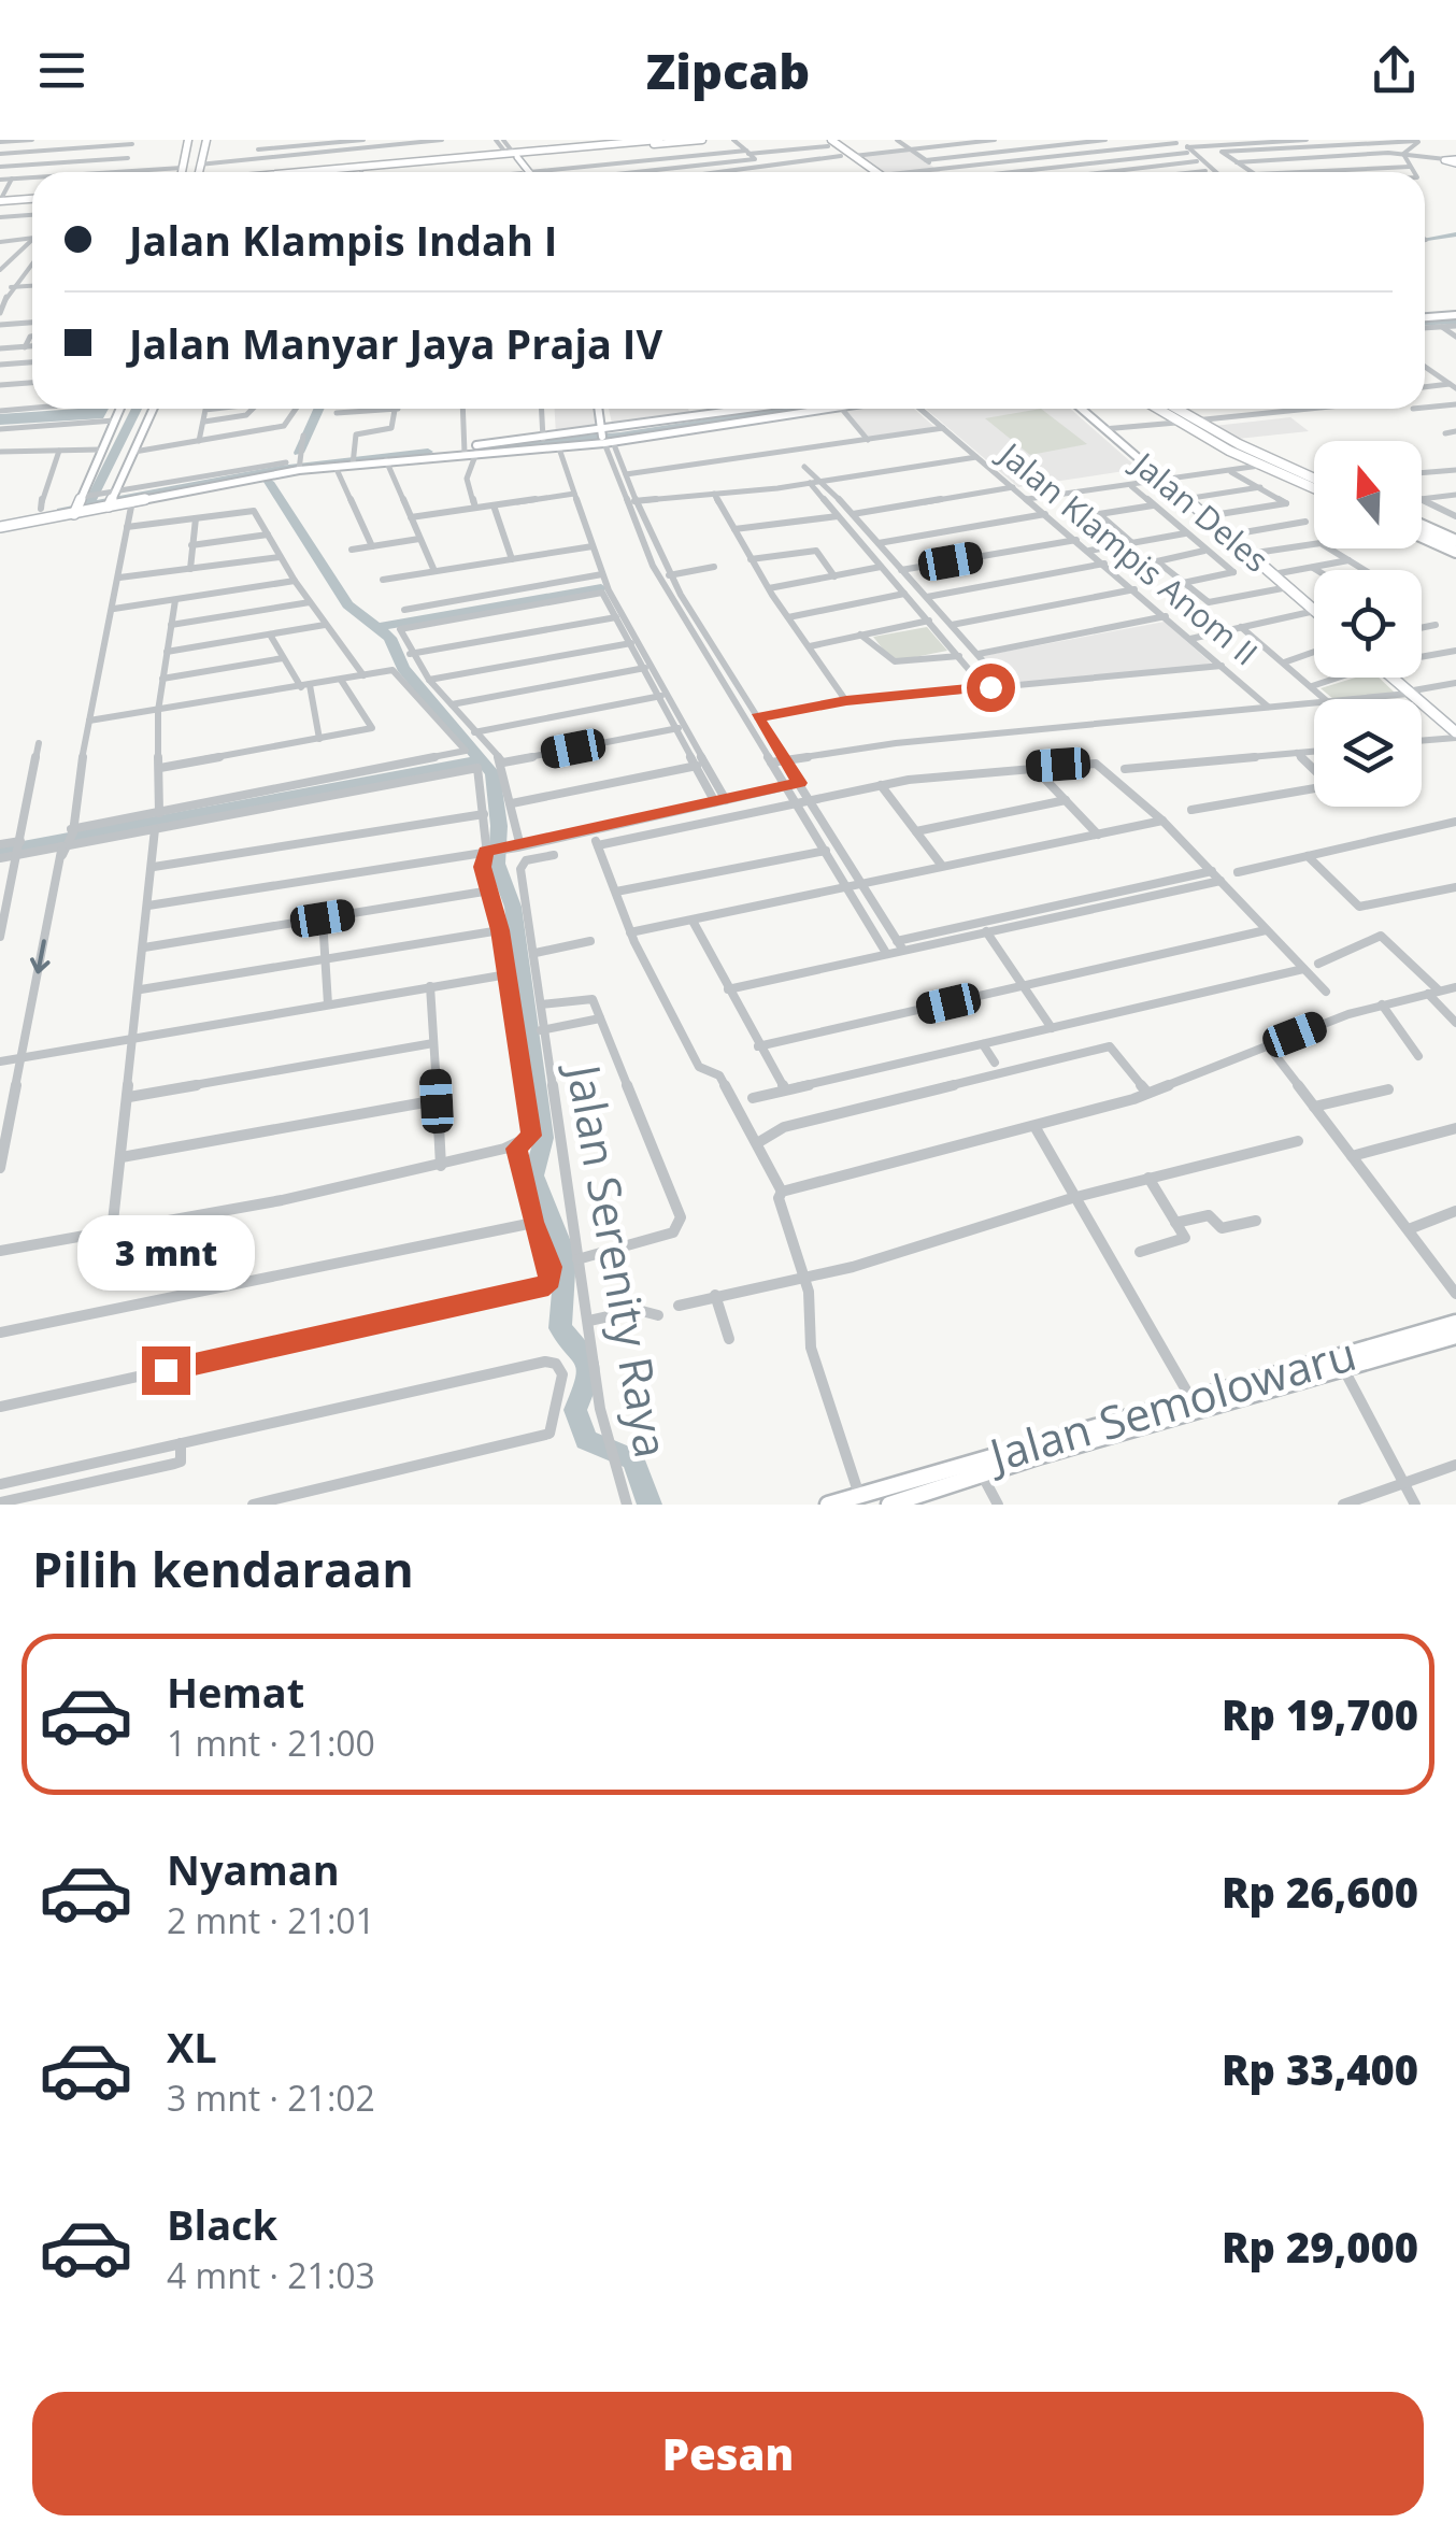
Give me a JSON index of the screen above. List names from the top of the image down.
{
  "streets": {
    "street": [
      "Jalan Deles",
      "Jalan Klampis Anom II",
      "Jalan Serenity Raya",
      "Jalan Semolowaru"
    ]
  },
  "north": "top",
  "page": {
    "header": "Zipcab",
    "banner": ["Jalan Klampis Indah I", "Jalan Manyar Jaya Praja IV"],
    "bubble": "3 mnt",
    "heading": "Pilih kendaraan",
    "list": [
      {
        "name": "Hemat",
        "note": "1 mnt · 21:00",
        "value": "Rp 19,700"
      },
      {
        "name": "Nyaman",
        "note": "2 mnt · 21:01",
        "value": "Rp 26,600"
      },
      {
        "name": "XL",
        "note": "3 mnt · 21:02",
        "value": "Rp 33,400"
      },
      {
        "name": "Black",
        "note": "4 mnt · 21:03",
        "value": "Rp 29,000"
      }
    ],
    "buttons": "Pesan"
  }
}
